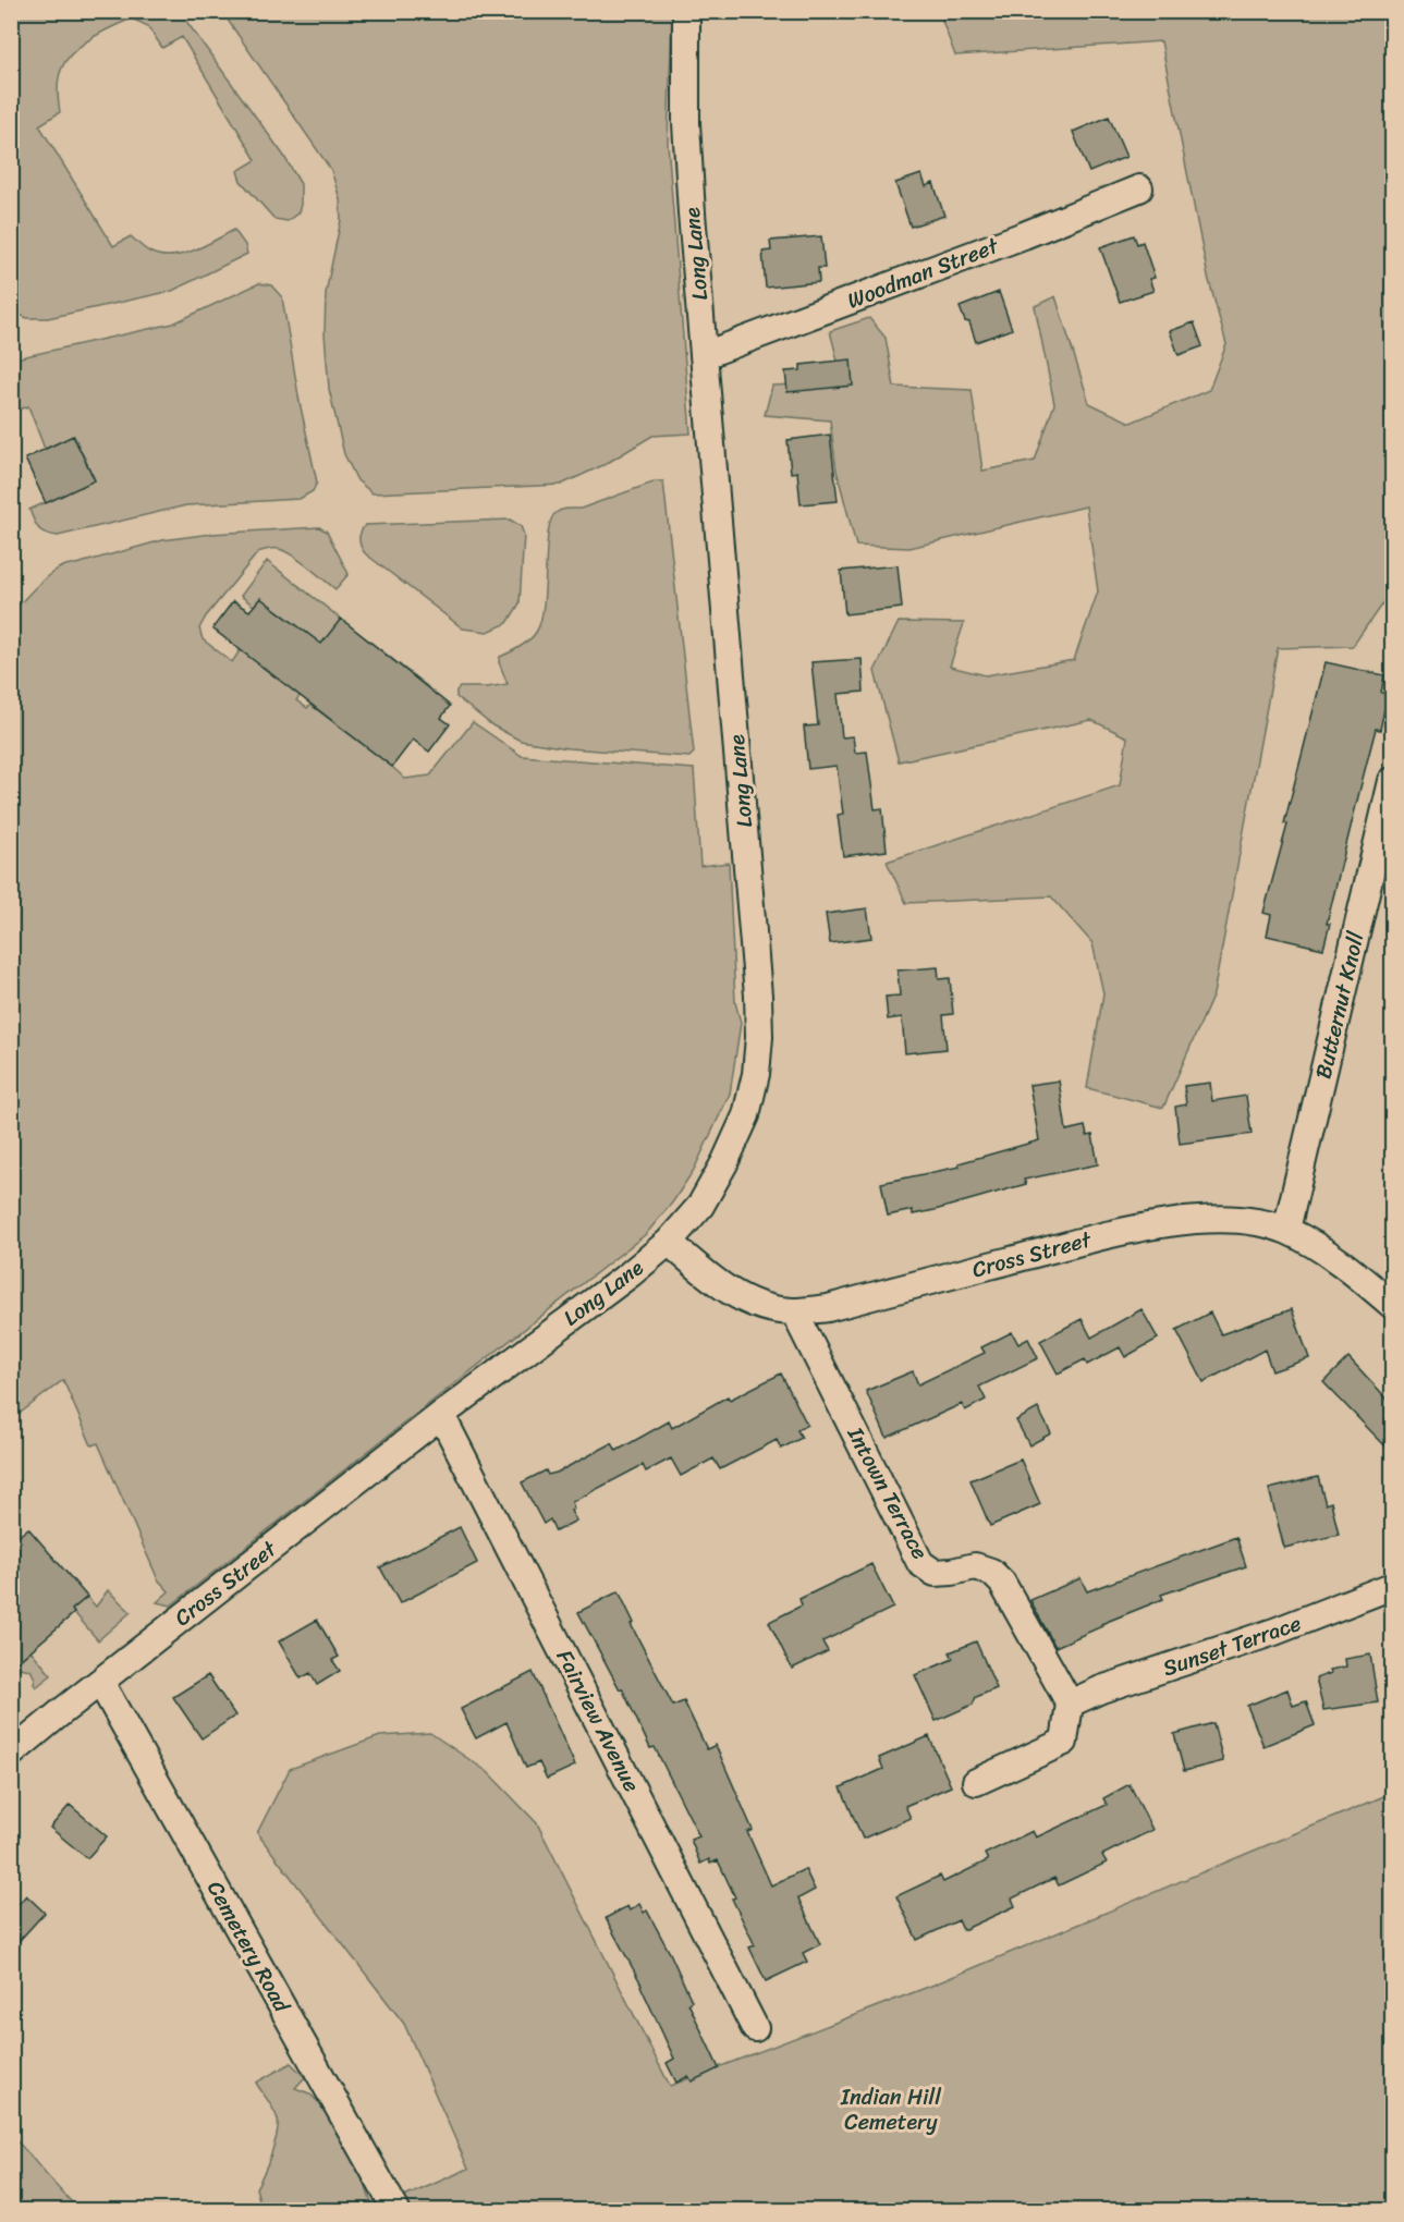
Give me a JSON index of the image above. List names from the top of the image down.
{
  "streets": {
    "street": [
      "Long Lane",
      "Woodman Street",
      "Butternut Knoll",
      "Cross Street",
      "Intown Terrace",
      "Sunset Terrace",
      "Fairview Avenue",
      "Cemetery Road"
    ]
  },
  "crossings": [
    ["Long Lane", "Woodman Street"],
    ["Long Lane", "Cross Street"],
    ["Long Lane", "Fairview Avenue"],
    ["Butternut Knoll", "Cross Street"],
    ["Cross Street", "Intown Terrace"],
    ["Cross Street", "Fairview Avenue"],
    ["Cross Street", "Cemetery Road"],
    ["Intown Terrace", "Sunset Terrace"]
  ],
  "parks": ["Indian Hill Cemetery"]
}
